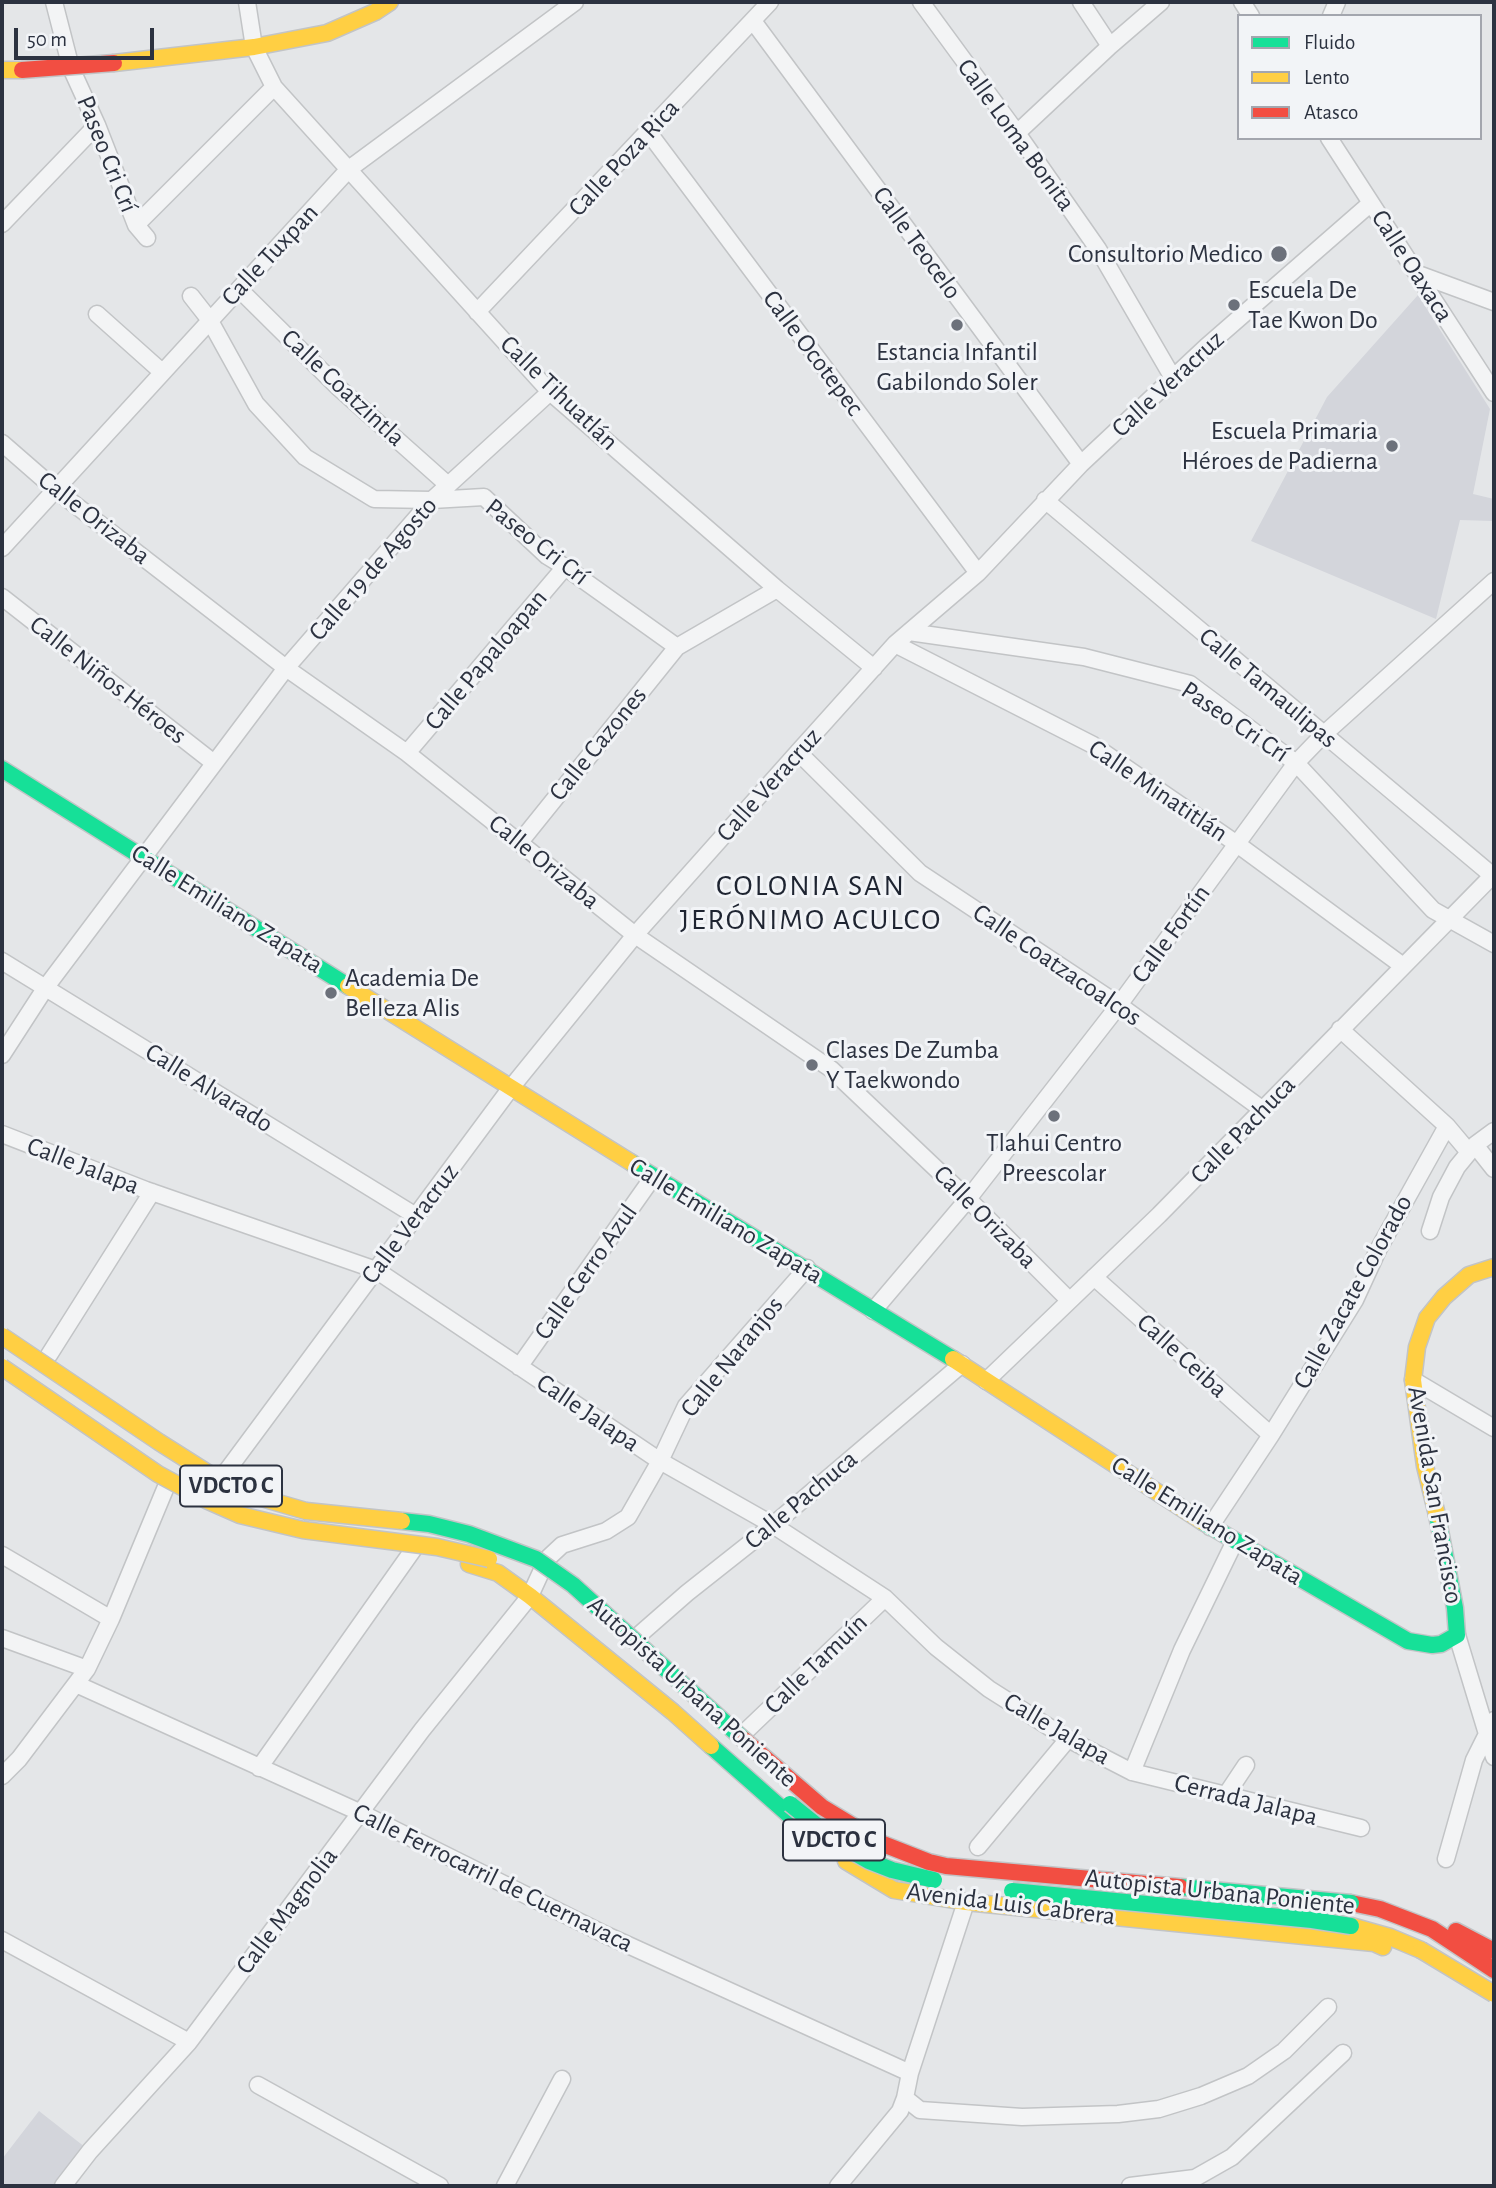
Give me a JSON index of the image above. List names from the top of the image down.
{
  "streets": {
    "main road": [
      "Calle Emiliano Zapata",
      "VDCTO C",
      "Avenida San Francisco",
      "Autopista Urbana Poniente",
      "Avenida Luis Cabrera"
    ],
    "street": [
      "Calle Loma Bonita",
      "Paseo Cri Crí",
      "Calle Poza Rica",
      "Calle Teocelo",
      "Calle Tuxpan",
      "Calle Oaxaca",
      "Calle Ocotepec",
      "Calle Veracruz",
      "Calle Coatzintla",
      "Calle Tihuatlán",
      "Calle Orizaba",
      "Calle 19 de Agosto",
      "Calle Papaloapan",
      "Calle Niños Héroes",
      "Calle Tamaulipas",
      "Calle Cazones",
      "Calle Minatitlán",
      "Calle Fortín",
      "Calle Coatzacoalcos",
      "Calle Alvarado",
      "Calle Pachuca",
      "Calle Jalapa",
      "Calle Cerro Azul",
      "Calle Zacate Colorado",
      "Calle Ceiba",
      "Calle Naranjos",
      "Calle Tamuín",
      "Cerrada Jalapa",
      "Calle Ferrocarril de Cuernavaca",
      "Calle Magnolia"
    ]
  },
  "crossings": [
    ["Calle Loma Bonita", "Calle Veracruz"],
    ["Paseo Cri Crí", "Calle Tuxpan"],
    ["Paseo Cri Crí", "Calle Veracruz"],
    ["Paseo Cri Crí", "Calle 19 de Agosto"],
    ["Paseo Cri Crí", "Calle Papaloapan"],
    ["Paseo Cri Crí", "Calle Cazones"],
    ["Paseo Cri Crí", "Calle Fortín"],
    ["Paseo Cri Crí", "Calle Pachuca"],
    ["Calle Poza Rica", "Calle Teocelo"],
    ["Calle Poza Rica", "Calle Ocotepec"],
    ["Calle Poza Rica", "Calle Tihuatlán"],
    ["Calle Teocelo", "Calle Veracruz"],
    ["Calle Tuxpan", "Calle Coatzintla"],
    ["Calle Tuxpan", "Calle Tihuatlán"],
    ["Calle Tuxpan", "Calle Orizaba"],
    ["Calle Oaxaca", "Calle Veracruz"],
    ["Calle Ocotepec", "Calle Veracruz"],
    ["Calle Veracruz", "Calle Tihuatlán"],
    ["Calle Veracruz", "Calle Orizaba"],
    ["Calle Veracruz", "Calle Tamaulipas"],
    ["Calle Veracruz", "Calle Minatitlán"],
    ["Calle Veracruz", "Calle Emiliano Zapata"],
    ["Calle Veracruz", "Calle Coatzacoalcos"],
    ["Calle Veracruz", "Calle Alvarado"],
    ["Calle Veracruz", "Calle Jalapa"],
    ["Calle Veracruz", "Avenida Luis Cabrera"],
    ["Calle Coatzintla", "Calle 19 de Agosto"],
    ["Calle Tihuatlán", "Calle 19 de Agosto"],
    ["Calle Orizaba", "Calle 19 de Agosto"],
    ["Calle Orizaba", "Calle Papaloapan"],
    ["Calle Orizaba", "Calle Cazones"],
    ["Calle Orizaba", "Calle Fortín"],
    ["Calle Orizaba", "Calle Pachuca"],
    ["Calle 19 de Agosto", "Calle Niños Héroes"],
    ["Calle 19 de Agosto", "Calle Emiliano Zapata"],
    ["Calle Tamaulipas", "Calle Fortín"],
    ["Calle Tamaulipas", "Calle Pachuca"],
    ["Calle Minatitlán", "Calle Fortín"],
    ["Calle Minatitlán", "Calle Pachuca"],
    ["Calle Emiliano Zapata", "Calle Fortín"],
    ["Calle Emiliano Zapata", "Calle Pachuca"],
    ["Calle Emiliano Zapata", "Calle Cerro Azul"],
    ["Calle Emiliano Zapata", "Calle Zacate Colorado"],
    ["Calle Emiliano Zapata", "Calle Naranjos"],
    ["Calle Emiliano Zapata", "Avenida San Francisco"],
    ["Calle Fortín", "Calle Coatzacoalcos"],
    ["Calle Coatzacoalcos", "Calle Pachuca"],
    ["Calle Pachuca", "Calle Jalapa"],
    ["Calle Pachuca", "Calle Ceiba"],
    ["Calle Pachuca", "Avenida Luis Cabrera"],
    ["Calle Jalapa", "Calle Cerro Azul"],
    ["Calle Jalapa", "Calle Naranjos"],
    ["Calle Jalapa", "Calle Tamuín"],
    ["Calle Jalapa", "Cerrada Jalapa"],
    ["Calle Zacate Colorado", "Calle Ceiba"],
    ["Calle Naranjos", "Avenida Luis Cabrera"],
    ["Calle Naranjos", "Calle Magnolia"],
    ["Calle Tamuín", "Avenida Luis Cabrera"],
    ["Autopista Urbana Poniente", "Avenida Luis Cabrera"],
    ["Calle Ferrocarril de Cuernavaca", "Calle Magnolia"],
    ["Avenida Luis Cabrera", "Calle Magnolia"]
  ],
  "districts": ["COLONIA SAN JERÓNIMO ACULCO"],
  "places": [
    "Consultorio Medico",
    "Escuela De Tae Kwon Do",
    "Estancia Infantil Gabilondo Soler",
    "Escuela Primaria Héroes de Padierna",
    "Academia De Belleza Alis",
    "Clases De Zumba Y Taekwondo",
    "Tlahui Centro Preescolar"
  ],
  "legend": ["Fluido", "Lento", "Atasco"],
  "scale_bar": "50 m"
}
